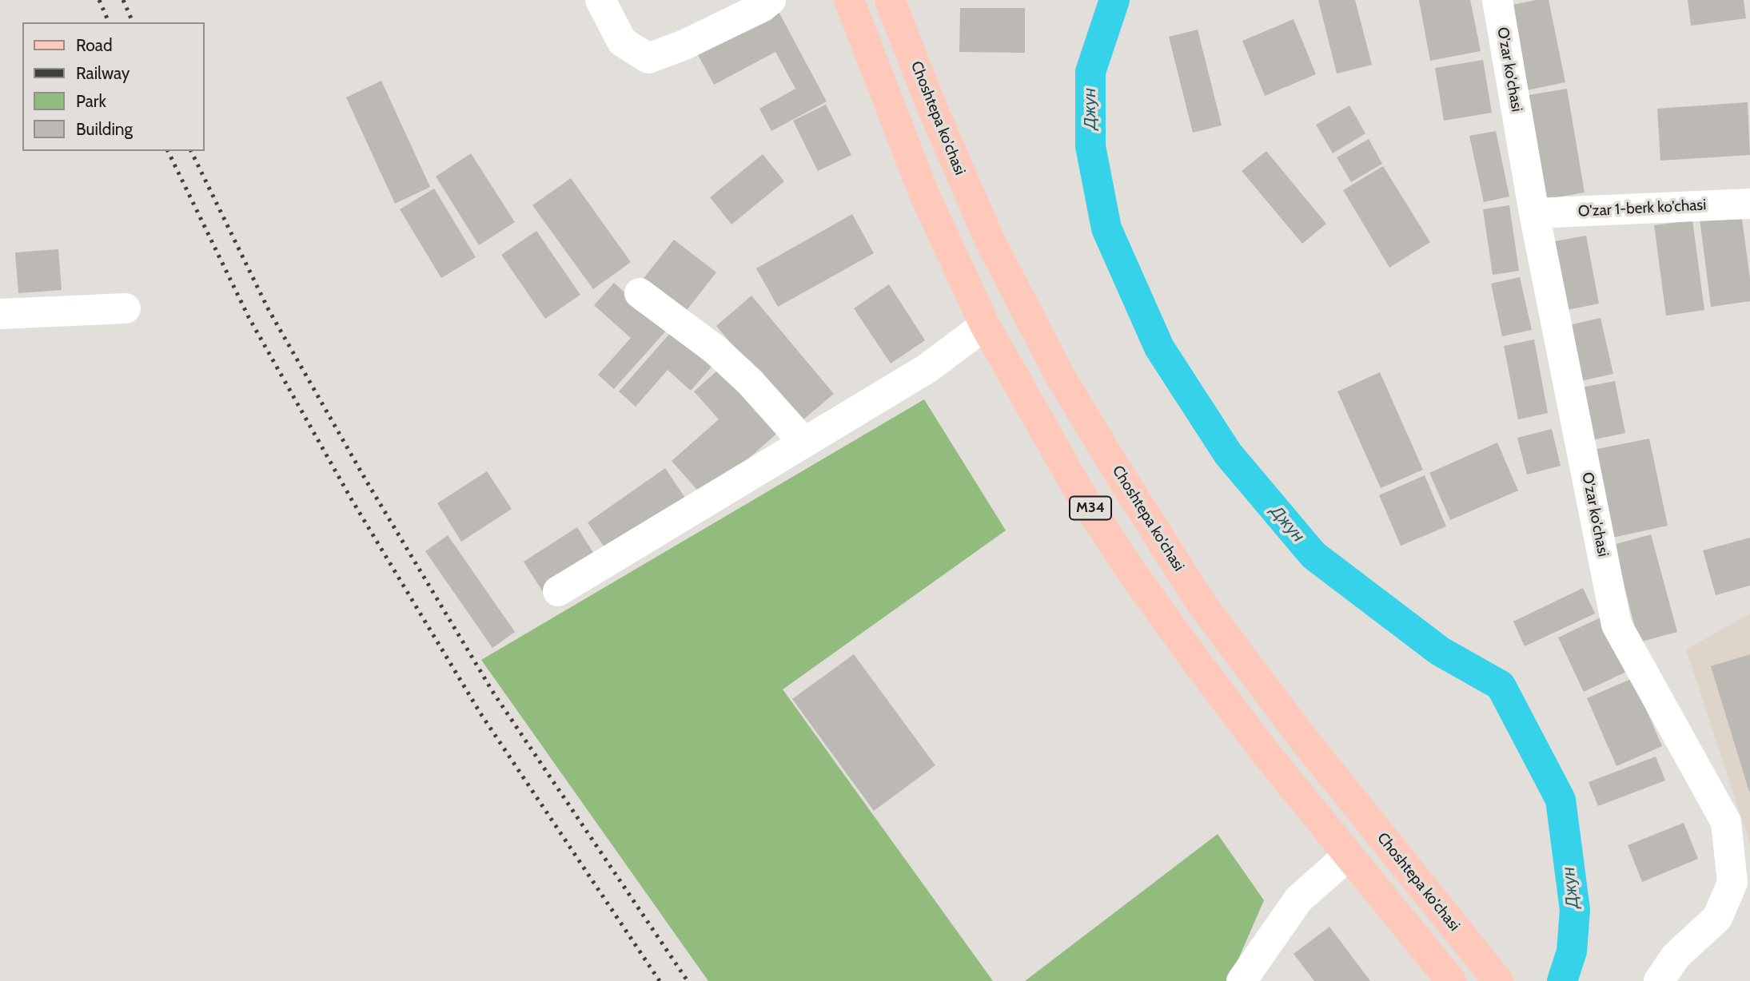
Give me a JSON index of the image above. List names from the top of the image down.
{
  "streets": {
    "main road": ["Choshtepa ko'chasi", "M34"],
    "street": ["O'zar ko'chasi", "O'zar 1-berk ko'chasi"]
  },
  "crossings": [
    ["O'zar ko'chasi", "O'zar 1-berk ko'chasi"]
  ],
  "water": ["Джун"],
  "legend": [
    "Road",
    "Railway",
    "Park",
    "Building"
  ]
}
